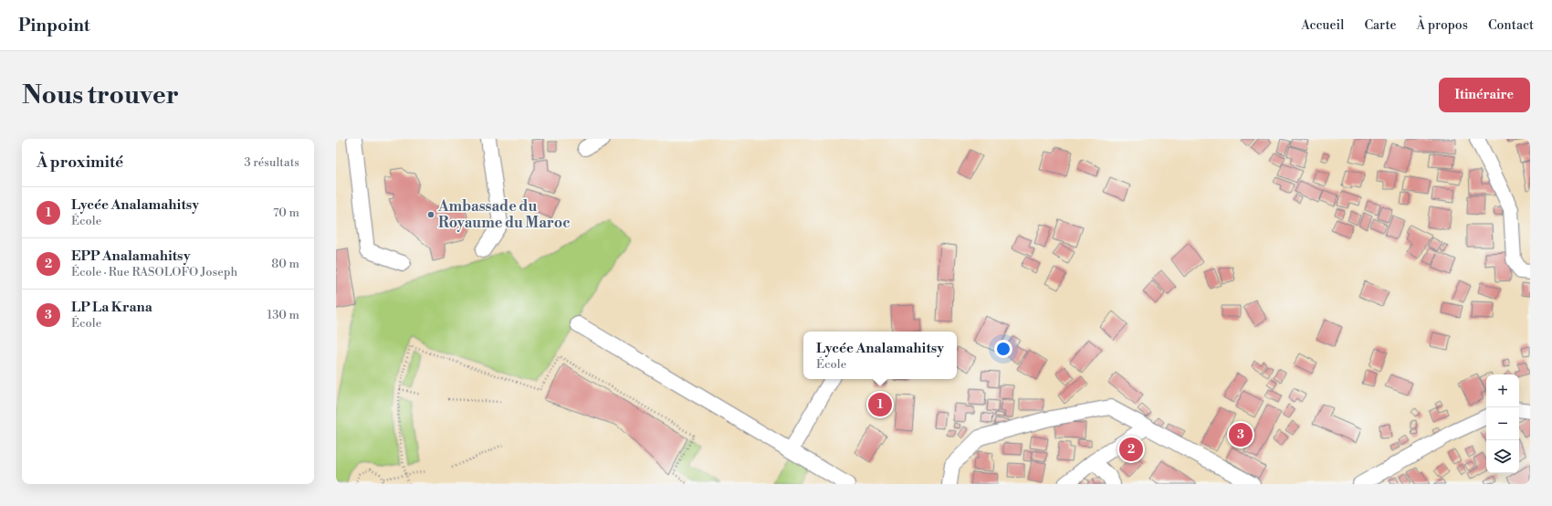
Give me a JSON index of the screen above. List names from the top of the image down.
{
  "places": ["Ambassade du Royaume du Maroc"],
  "page": {
    "header": "Pinpoint",
    "nav": [
      "Accueil",
      "Carte",
      "À propos",
      "Contact"
    ],
    "buttons": "Itinéraire",
    "title": "Nous trouver",
    "heading": ["À proximité", "3 résultats"],
    "list": [
      {
        "mark": "1",
        "name": "Lycée Analamahitsy",
        "note": "École",
        "value": "70 m"
      },
      {
        "mark": "2",
        "name": "EPP Analamahitsy",
        "note": "École · Rue RASOLOFO Joseph",
        "value": "80 m"
      },
      {
        "mark": "3",
        "name": "LP La Krana",
        "note": "École",
        "value": "130 m"
      }
    ],
    "popup": ["Lycée Analamahitsy", "École"],
    "map_buttons": ["+", "−"],
    "pins": ["1", "3", "2"]
  }
}
